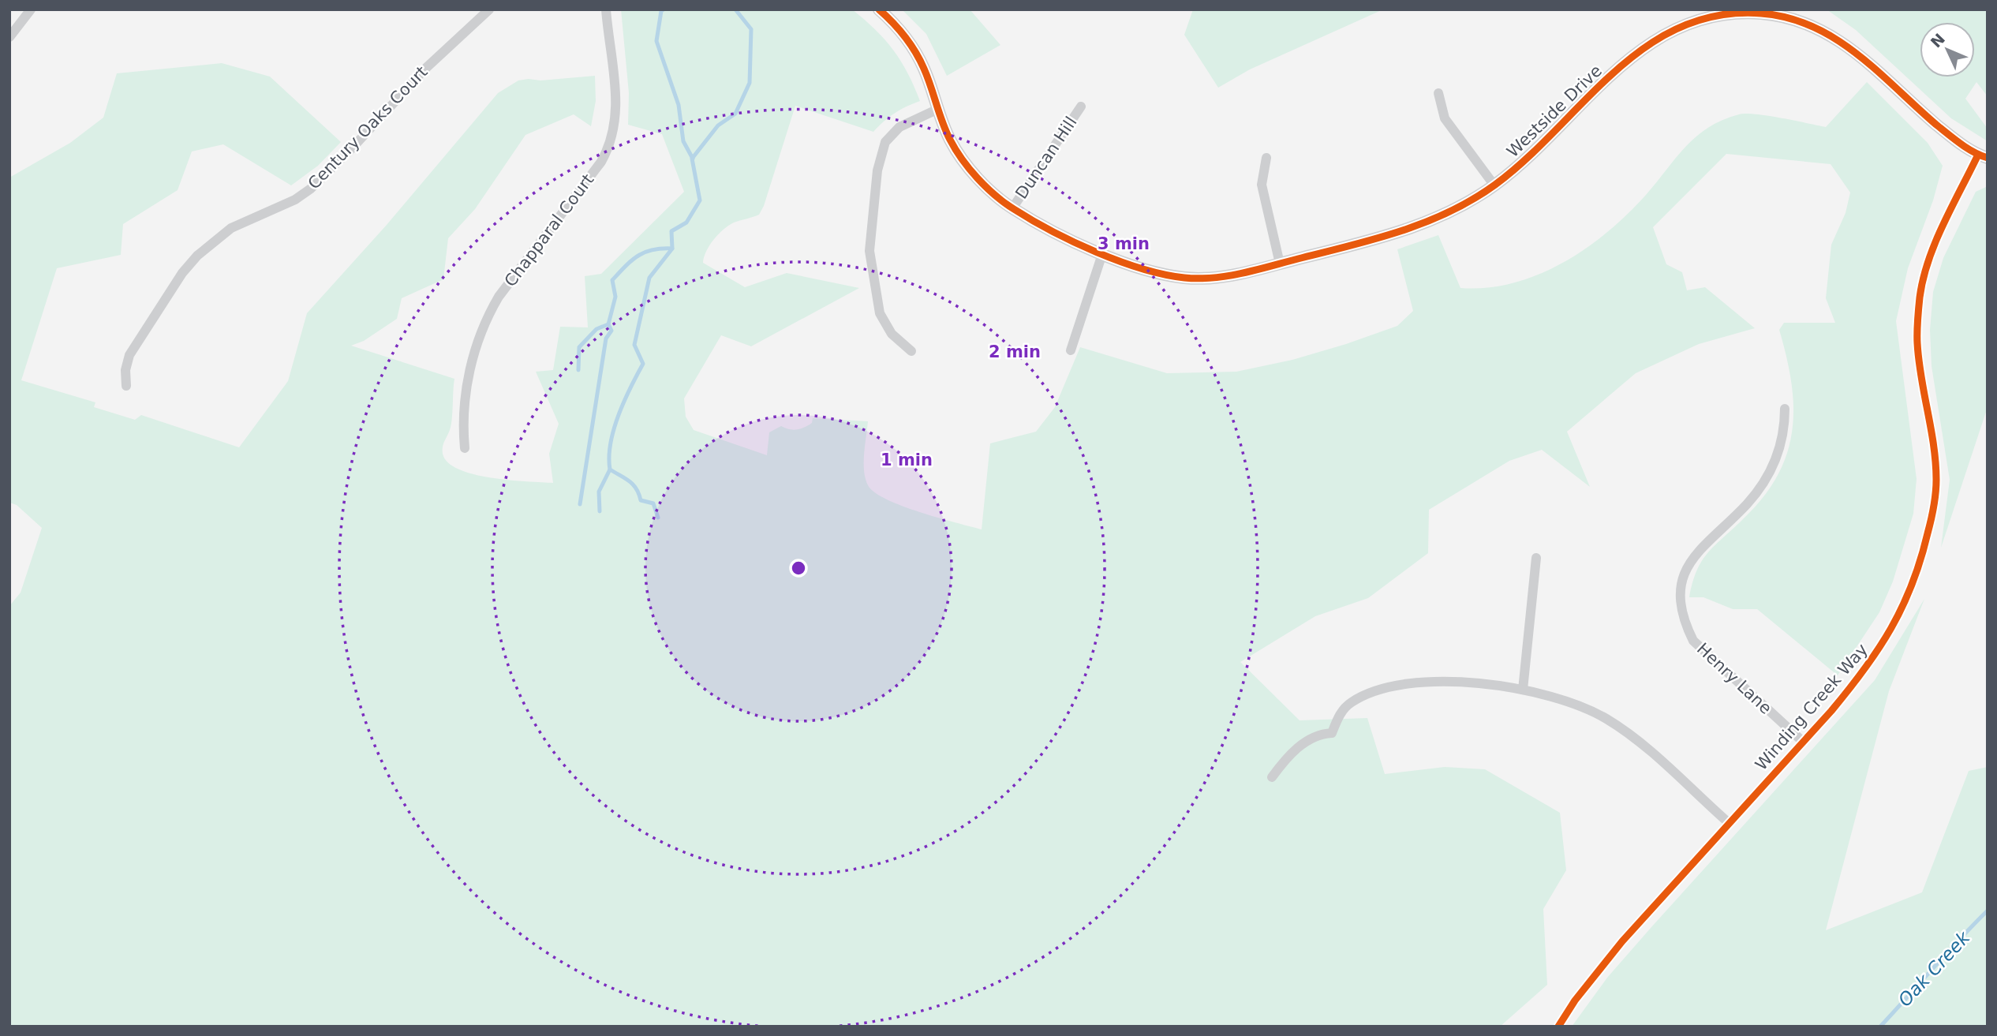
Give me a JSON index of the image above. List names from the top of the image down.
{
  "streets": {
    "street": [
      "Westside Drive",
      "Century Oaks Court",
      "Duncan Hill",
      "Chapparal Court",
      "Henry Lane",
      "Winding Creek Way"
    ]
  },
  "crossings": [
    ["Westside Drive", "Duncan Hill"],
    ["Westside Drive", "Winding Creek Way"],
    ["Henry Lane", "Winding Creek Way"]
  ],
  "water": ["Oak Creek"],
  "north": "top left",
  "rings": ["3 min", "2 min", "1 min"]
}
